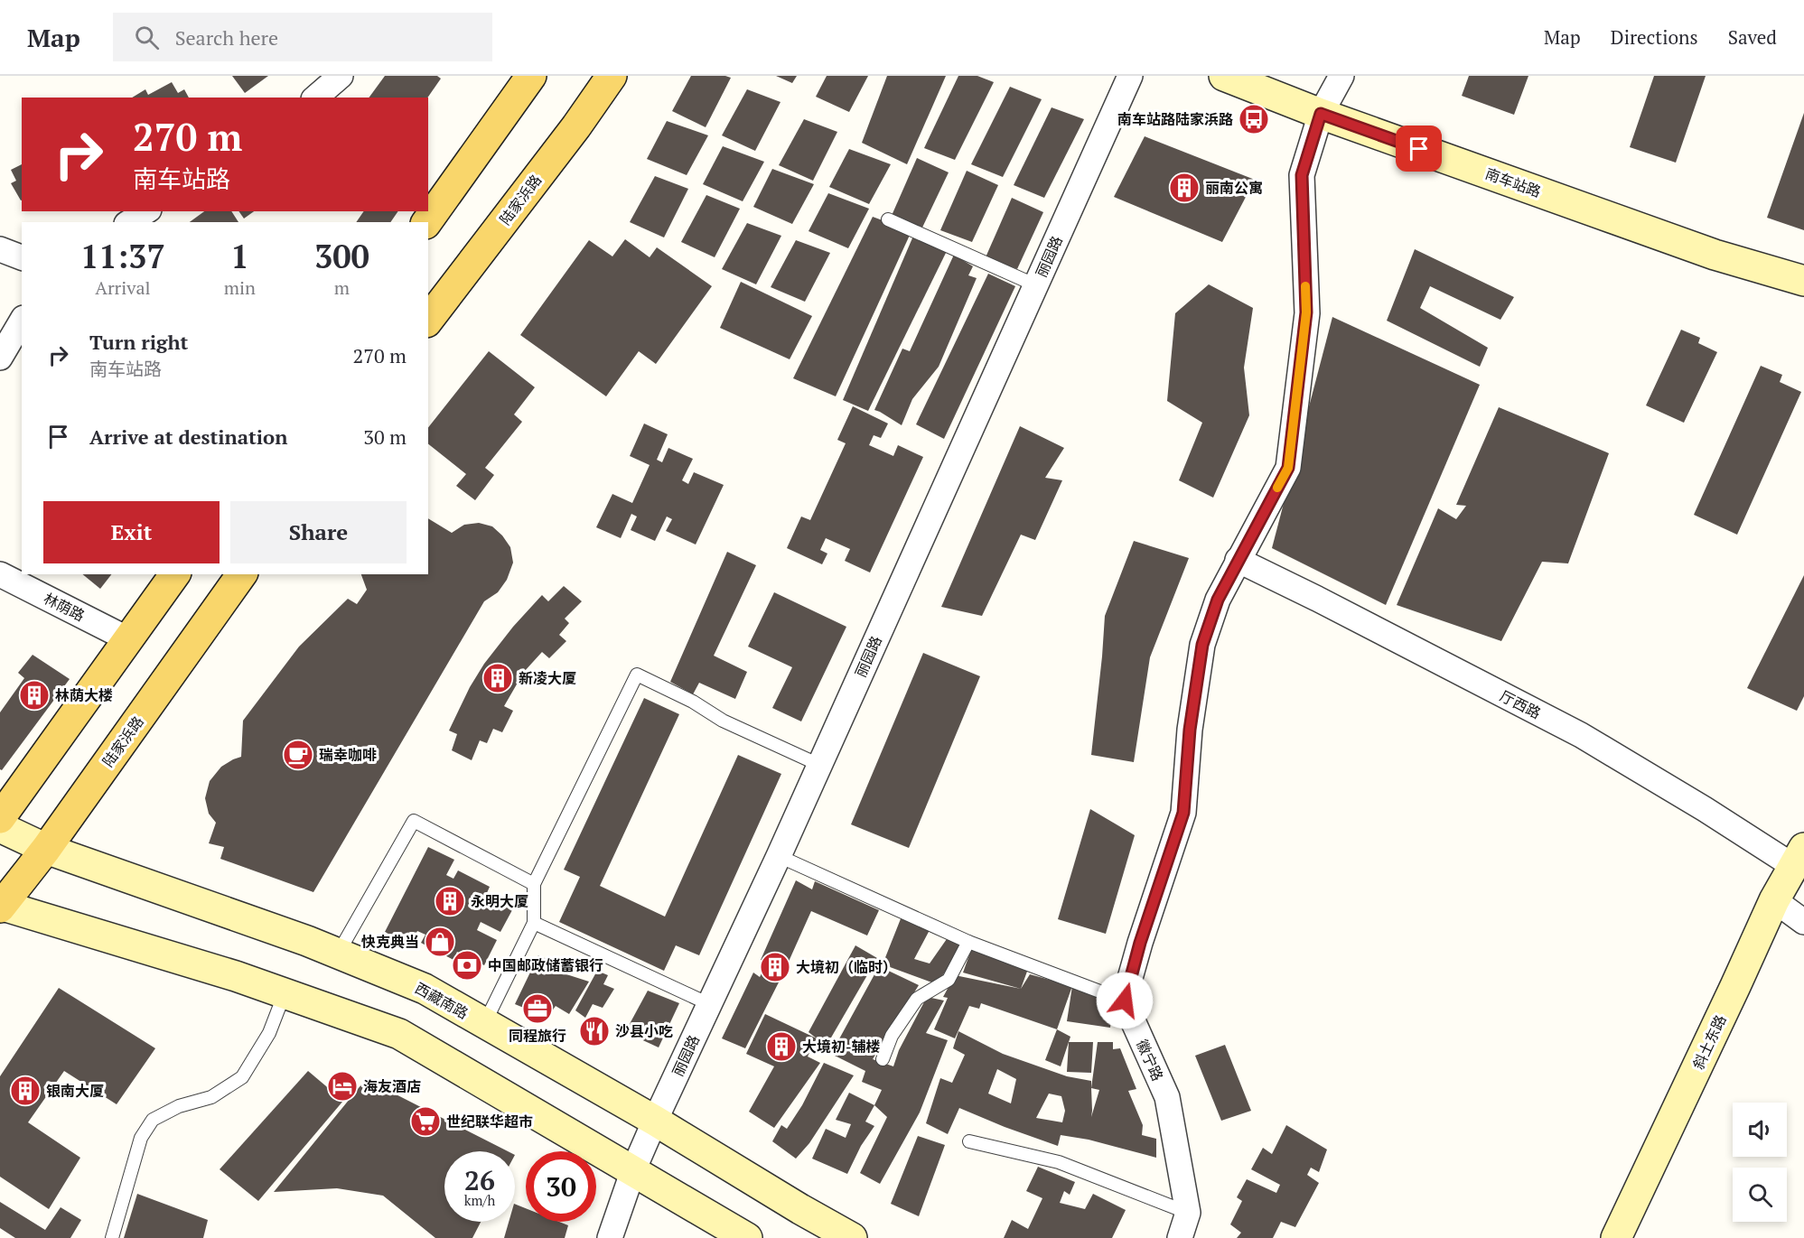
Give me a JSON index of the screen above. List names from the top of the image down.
{
  "streets": {
    "main road": [
      "南车站路",
      "陆家浜路",
      "西藏南路",
      "斜土东路"
    ],
    "street": [
      "丽园路",
      "林荫路",
      "厅西路",
      "徽宁路"
    ]
  },
  "crossings": [
    ["陆家浜路", "西藏南路"],
    ["丽园路", "西藏南路"],
    ["厅西路", "斜土东路"]
  ],
  "places": {
    "bus stop": ["南车站路陆家浜路"],
    "building": [
      "丽南公寓",
      "新凌大厦",
      "林荫大楼",
      "永明大厦",
      "大境初（临时）",
      "大境初-辅楼",
      "银南大厦"
    ],
    "cafe": ["瑞幸咖啡"],
    "shop": ["快克典当"],
    "bank": ["中国邮政储蓄银行"],
    "office": ["同程旅行"],
    "restaurant": ["沙县小吃"],
    "hotel": ["海友酒店"],
    "supermarket": ["世纪联华超市"]
  },
  "page": {
    "header": "Map",
    "search": "Search here",
    "nav": ["Map", "Directions", "Saved"],
    "turn": ["270 m", "南车站路"],
    "eta": [
      "11:37",
      "Arrival",
      "1",
      "min",
      "300",
      "m"
    ],
    "list": [
      {
        "name": "Turn right",
        "note": "南车站路",
        "value": "270 m"
      },
      {
        "name": "Arrive at destination",
        "value": "30 m"
      }
    ],
    "buttons": ["Exit", "Share"],
    "speed": "26 km/h",
    "limit": "30"
  }
}
